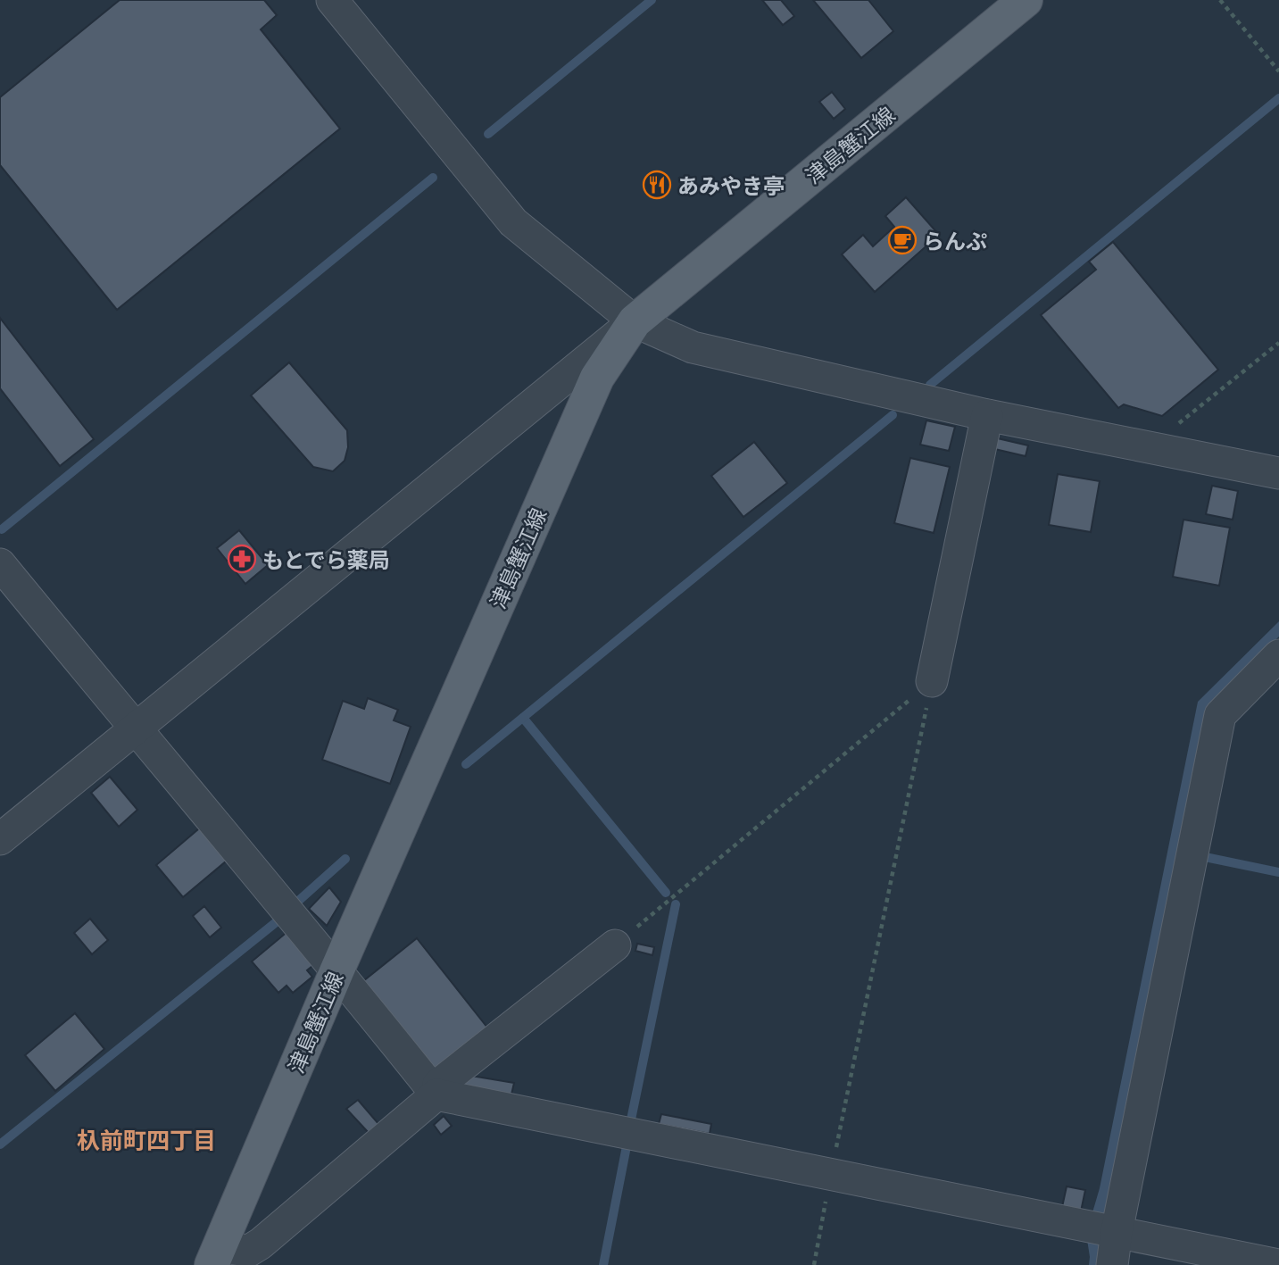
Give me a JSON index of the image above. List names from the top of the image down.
{
  "streets": {
    "main road": ["津島蟹江線"]
  },
  "districts": ["杁前町四丁目"],
  "places": {
    "restaurant": ["あみやき亭"],
    "cafe": ["らんぷ"],
    "pharmacy": ["もとでら薬局"]
  }
}
